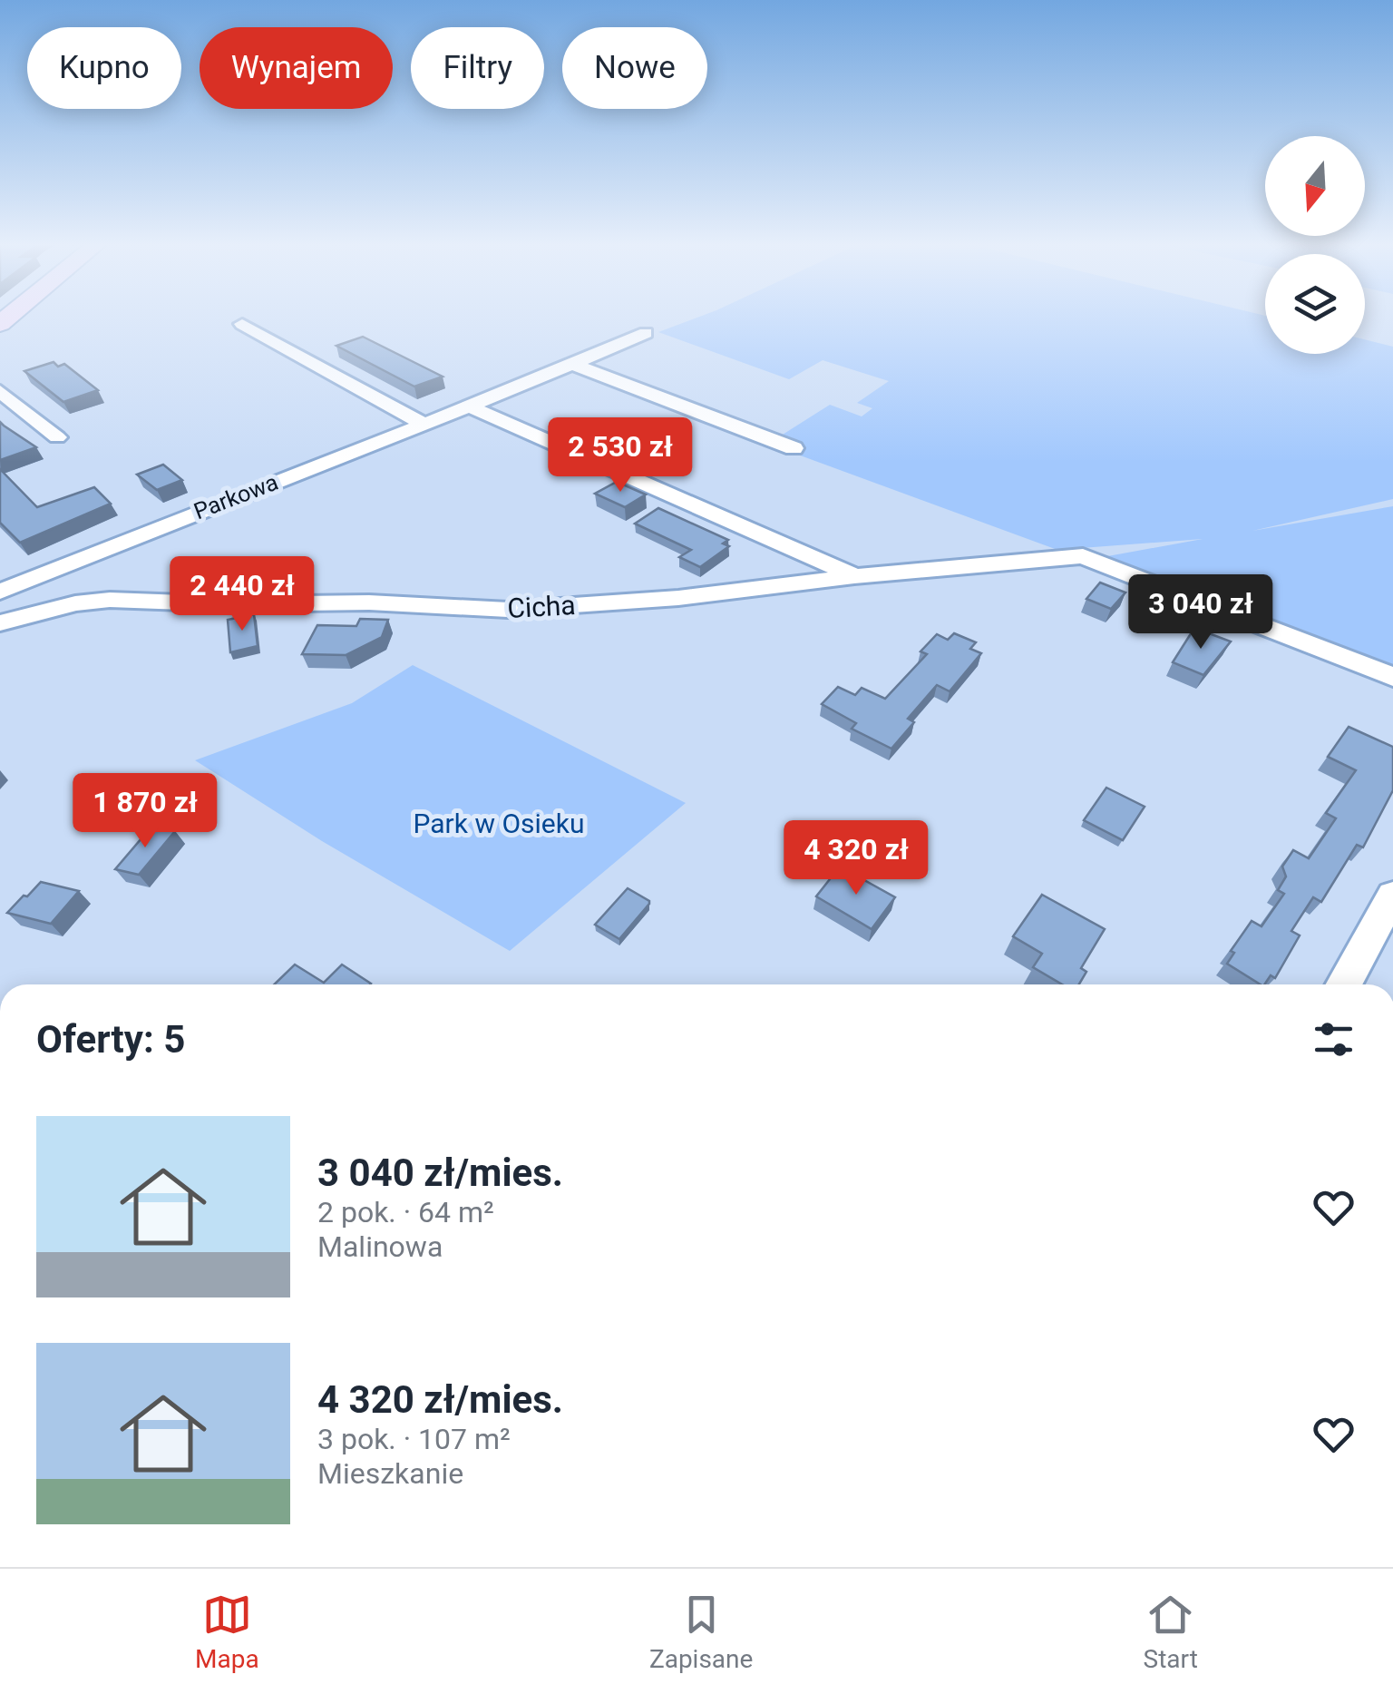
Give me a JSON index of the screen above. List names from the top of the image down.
{
  "streets": {
    "street": ["Parkowa", "Cicha"]
  },
  "parks": ["Park w Osieku"],
  "north": "bottom",
  "page": {
    "chip": [
      "Kupno",
      "Wynajem",
      "Filtry",
      "Nowe"
    ],
    "price": [
      "2 530 zł",
      "2 440 zł",
      "3 040 zł",
      "1 870 zł",
      "4 320 zł"
    ],
    "heading": "Oferty: 5",
    "list": [
      {
        "name": "3 040 zł/mies.",
        "note": "2 pok. · 64 m² · Malinowa"
      },
      {
        "name": "4 320 zł/mies.",
        "note": "3 pok. · 107 m² · Mieszkanie"
      }
    ],
    "tabs": ["Mapa", "Zapisane", "Start"]
  }
}
